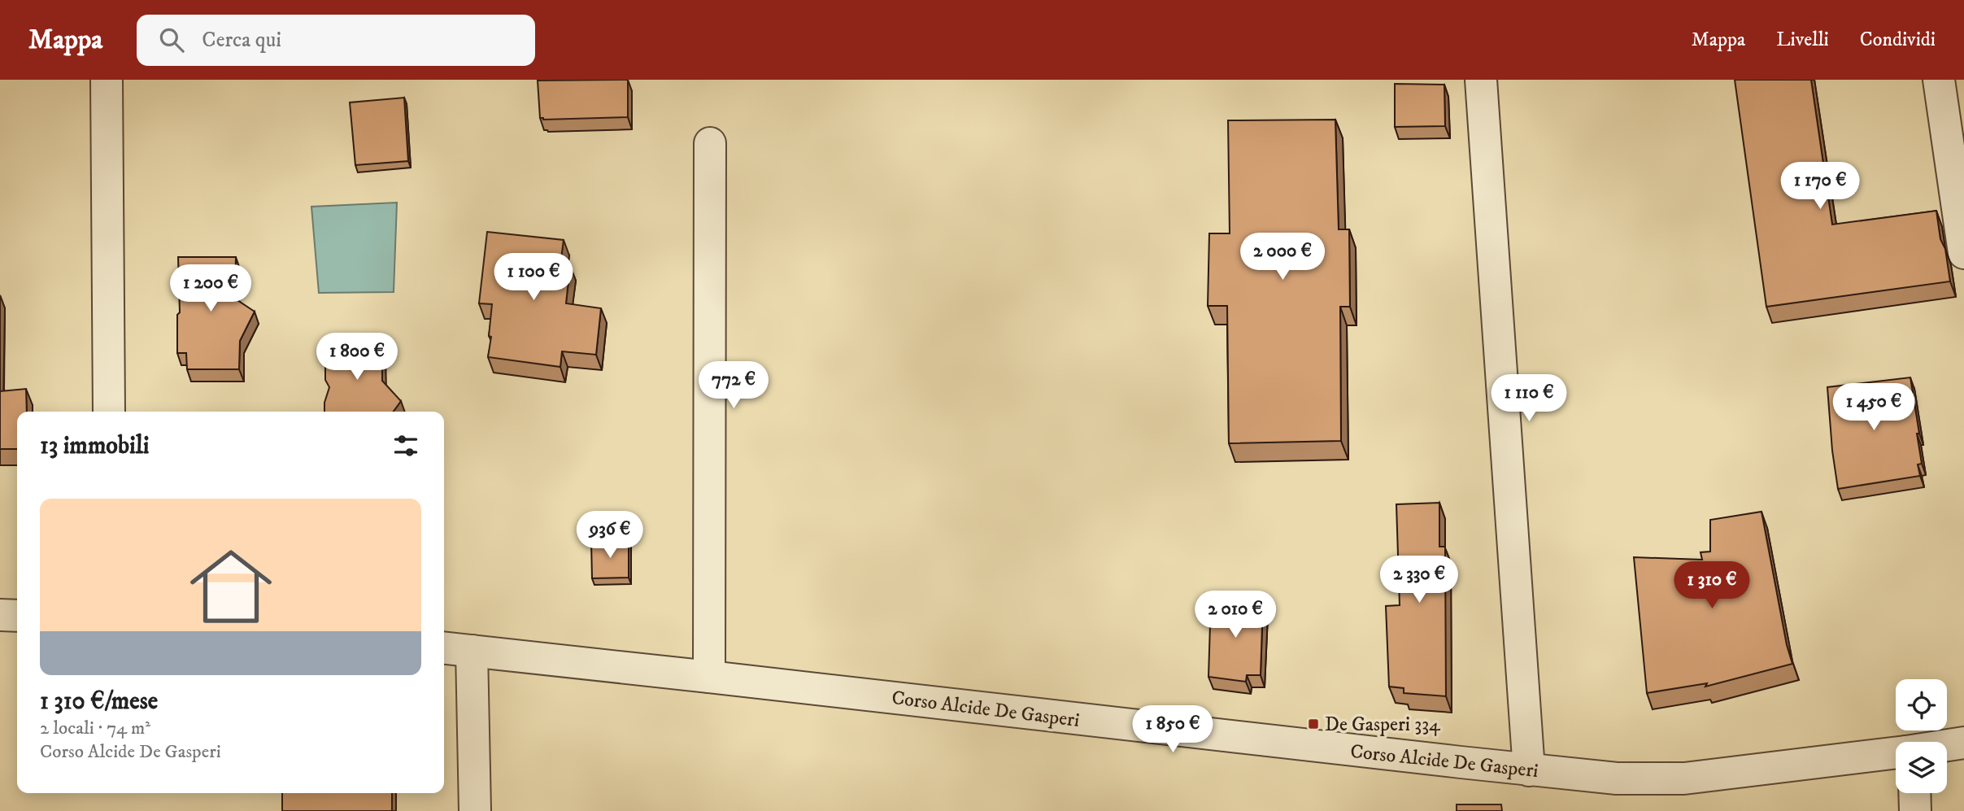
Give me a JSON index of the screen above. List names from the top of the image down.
{
  "streets": {
    "street": ["Corso Alcide De Gasperi"]
  },
  "places": {
    "transit": ["De Gasperi 334"]
  },
  "page": {
    "header": "Mappa",
    "search": "Cerca qui",
    "nav": ["Mappa", "Livelli", "Condividi"],
    "price": [
      "1 170 €",
      "2 000 €",
      "1 100 €",
      "1 200 €",
      "1 800 €",
      "772 €",
      "1 110 €",
      "1 450 €",
      "936 €",
      "2 330 €",
      "1 310 €",
      "2 010 €",
      "1 850 €"
    ],
    "heading": "13 immobili",
    "list": [
      {
        "name": "1 310 €/mese",
        "note": "2 locali · 74 m² · Corso Alcide De Gasperi"
      }
    ]
  }
}
